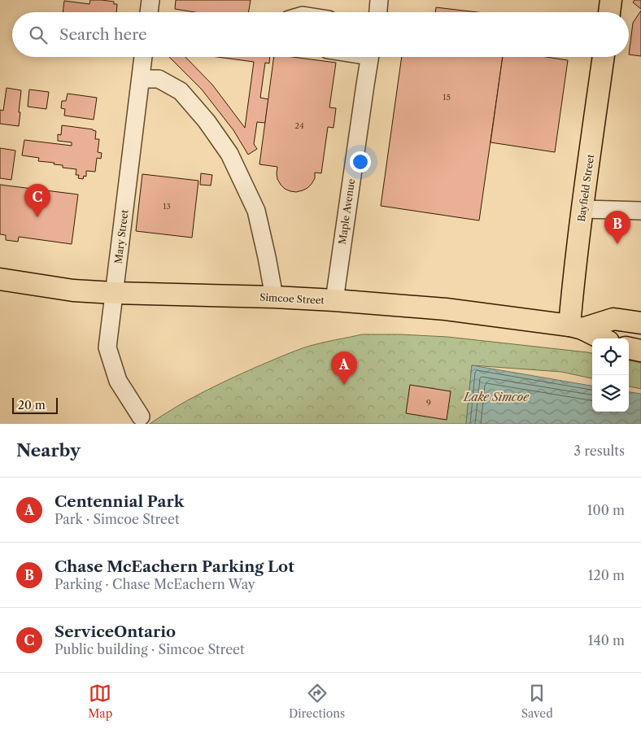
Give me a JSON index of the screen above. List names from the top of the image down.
{
  "streets": {
    "main road": ["Bayfield Street", "Simcoe Street"],
    "street": ["Maple Avenue", "Mary Street"]
  },
  "crossings": [
    ["Bayfield Street", "Simcoe Street"],
    ["Maple Avenue", "Simcoe Street"],
    ["Mary Street", "Simcoe Street"]
  ],
  "water": ["Lake Simcoe"],
  "house_numbers": [
    "15",
    "24",
    "13",
    "9"
  ],
  "scale_bar": "20 m",
  "page": {
    "search": "Search here",
    "pins": ["C", "B", "A"],
    "scale": "20 m",
    "heading": ["Nearby", "3 results"],
    "list": [
      {
        "mark": "A",
        "name": "Centennial Park",
        "note": "Park · Simcoe Street",
        "value": "100 m"
      },
      {
        "mark": "B",
        "name": "Chase McEachern Parking Lot",
        "note": "Parking · Chase McEachern Way",
        "value": "120 m"
      },
      {
        "mark": "C",
        "name": "ServiceOntario",
        "note": "Public building · Simcoe Street",
        "value": "140 m"
      }
    ],
    "nav": ["Map", "Directions", "Saved"]
  }
}
